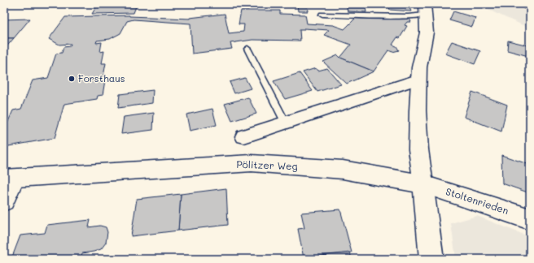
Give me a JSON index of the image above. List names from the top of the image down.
{
  "streets": {
    "main road": ["Pölitzer Weg"],
    "street": ["Stoltenrieden"]
  },
  "crossings": [
    ["Pölitzer Weg", "Stoltenrieden"]
  ],
  "places": ["Forsthaus"]
}
